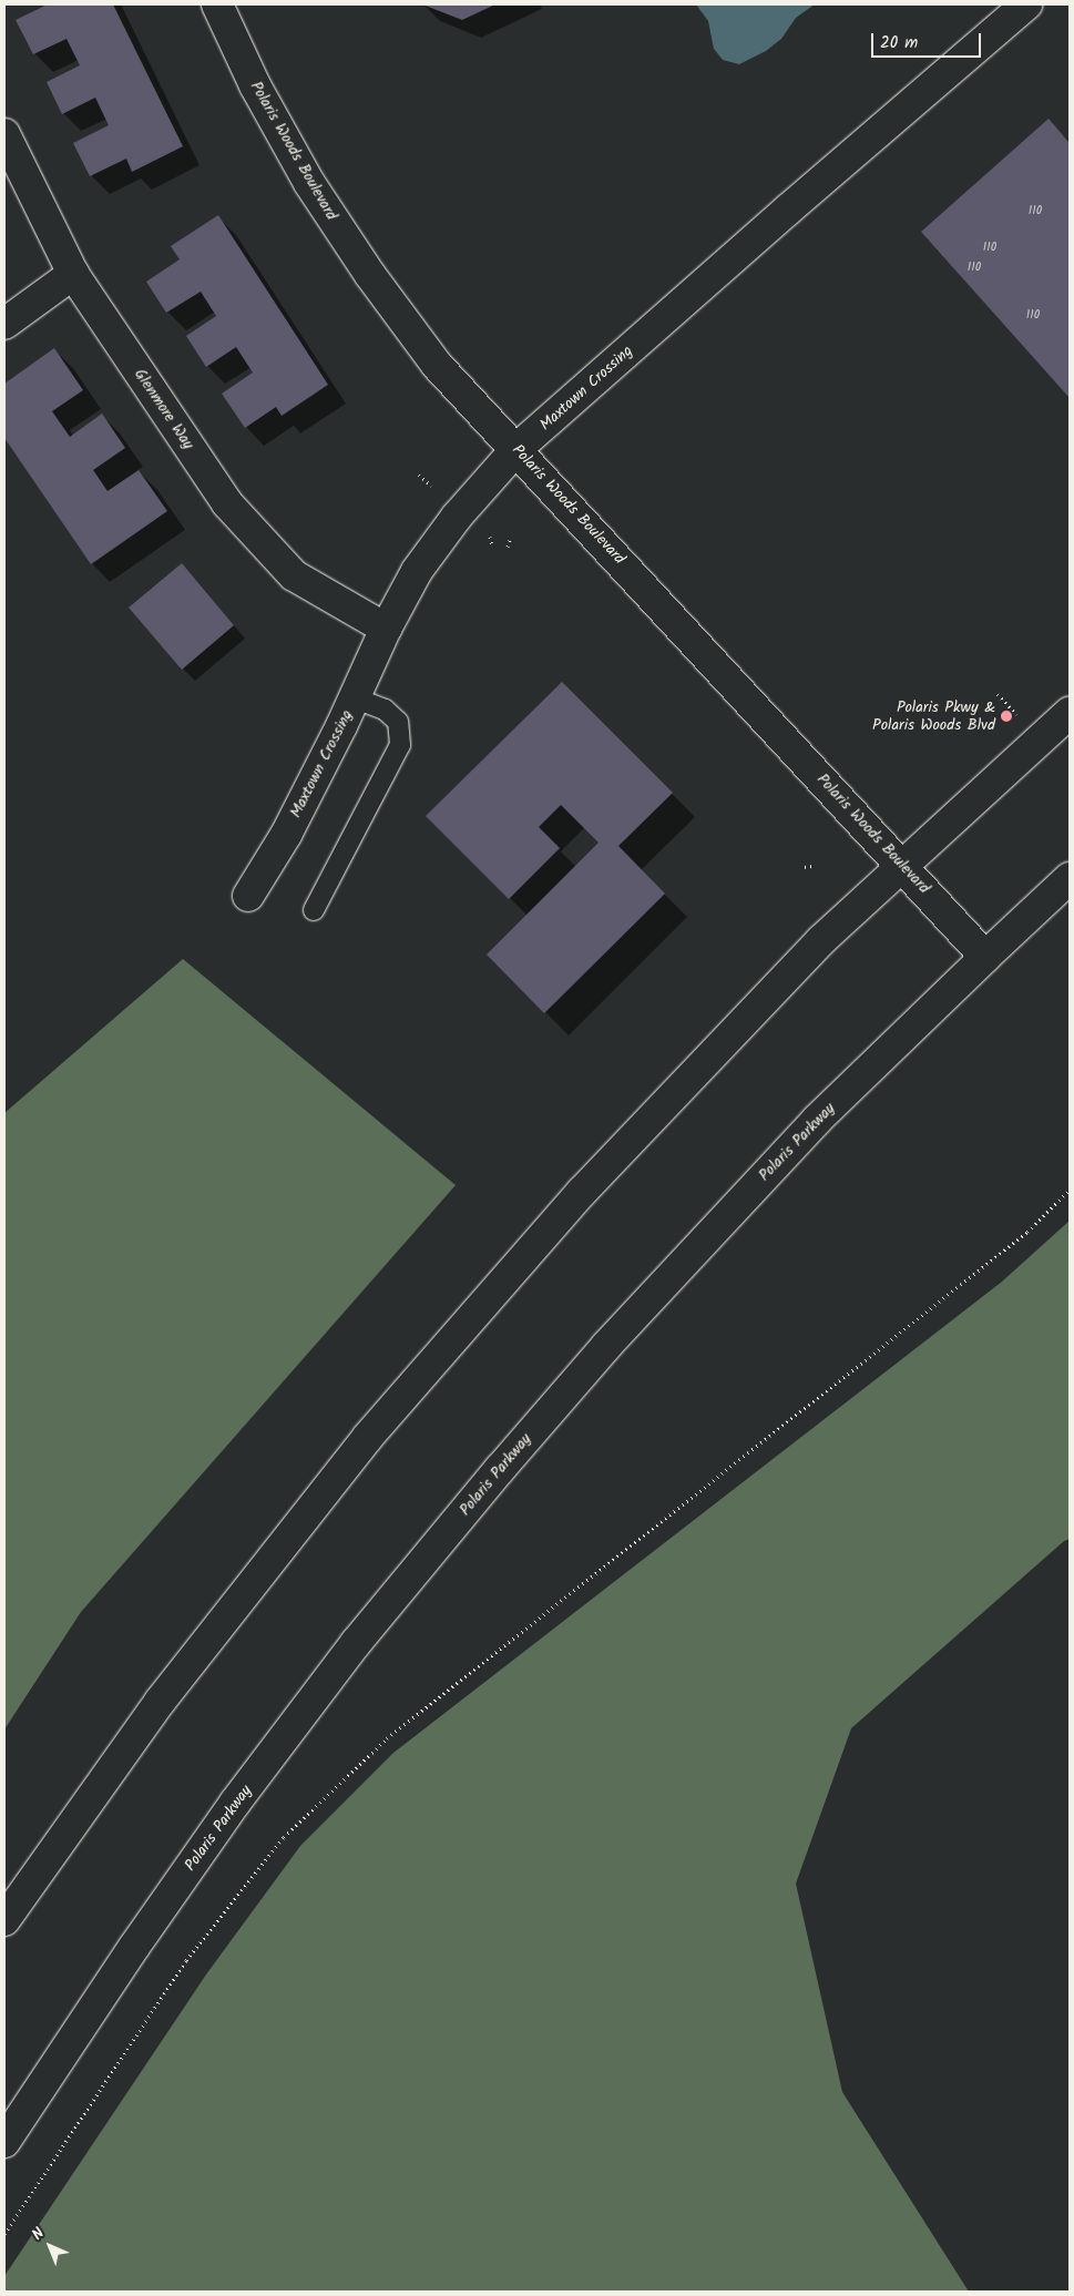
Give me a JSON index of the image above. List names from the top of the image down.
{
  "streets": {
    "main road": [
      "Polaris Woods Boulevard",
      "Maxtown Crossing",
      "Glenmore Way",
      "Polaris Parkway"
    ]
  },
  "crossings": [
    ["Polaris Woods Boulevard", "Maxtown Crossing"],
    ["Polaris Woods Boulevard", "Polaris Parkway"],
    ["Maxtown Crossing", "Glenmore Way"]
  ],
  "places": ["Polaris Pkwy & Polaris Woods Blvd"],
  "house_numbers": [
    "110",
    "110",
    "110",
    "110"
  ],
  "scale_bar": "20 m",
  "north": "top left"
}
